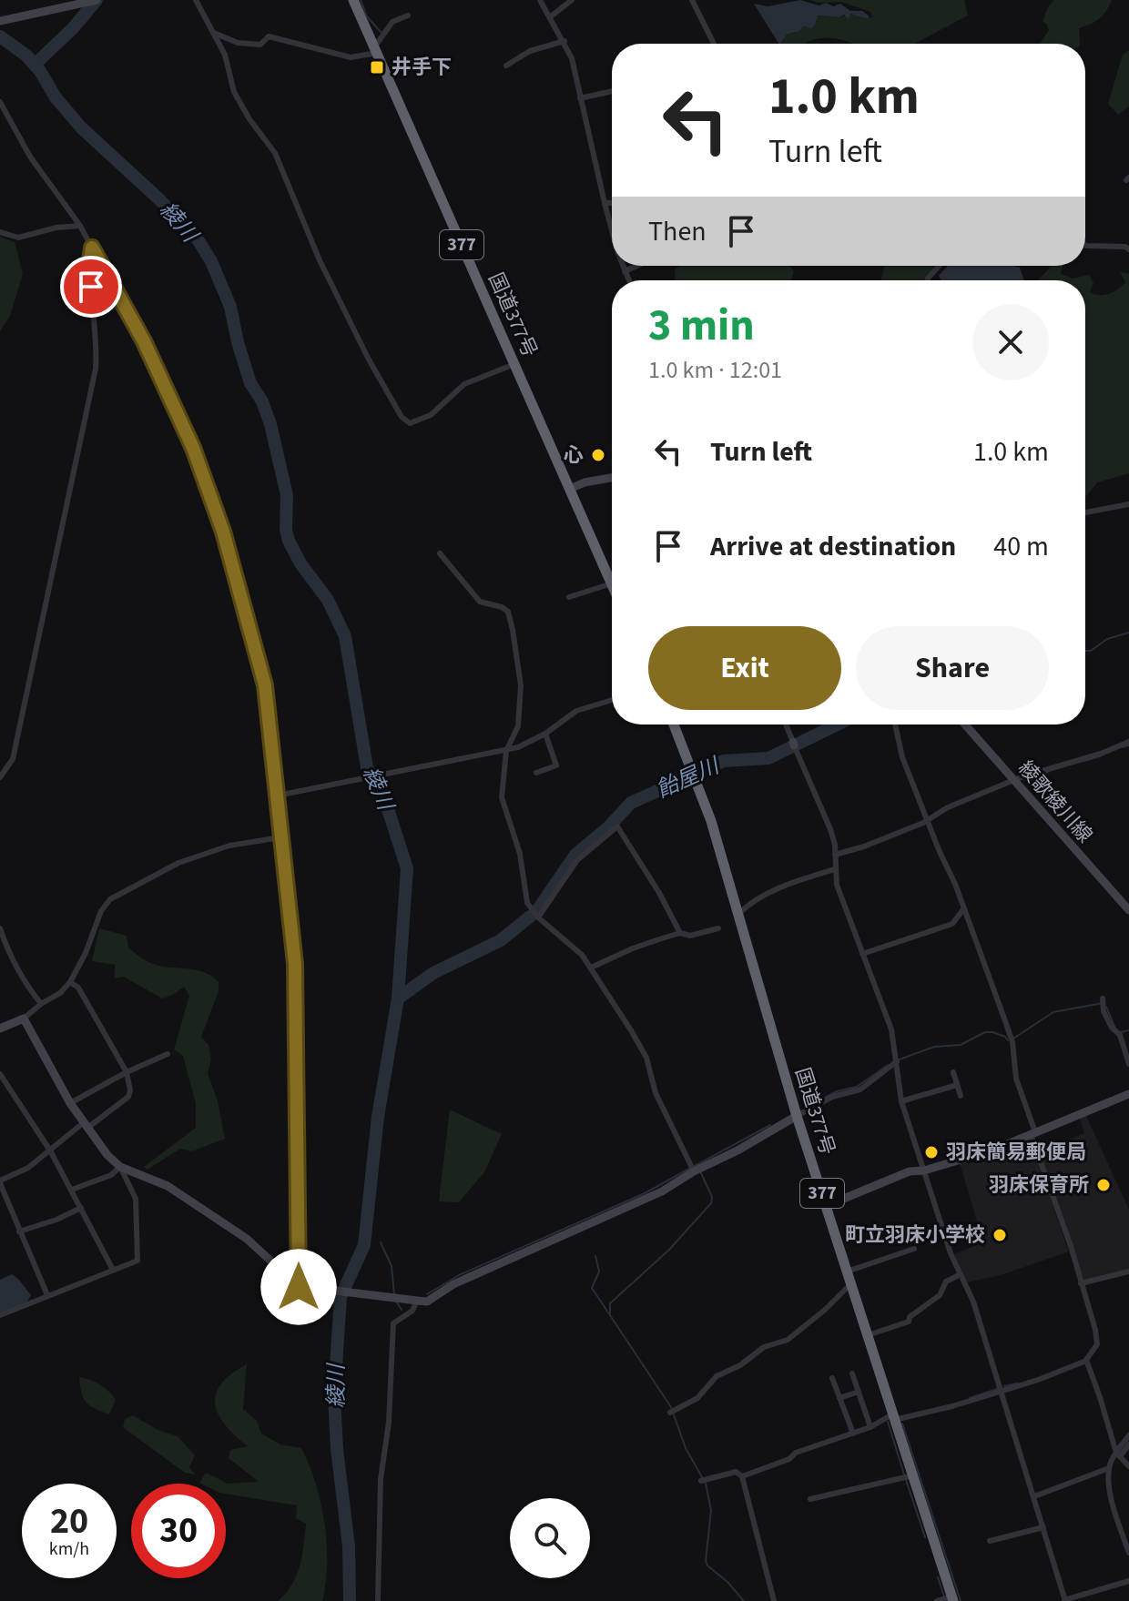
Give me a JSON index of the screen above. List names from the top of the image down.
{
  "streets": {
    "highway": ["377", "国道377号"],
    "street": ["綾歌綾川線"]
  },
  "water": ["綾川", "飴屋川"],
  "places": {
    "transit": ["井手下"],
    "other": [
      "心",
      "羽床簡易郵便局",
      "羽床保育所",
      "町立羽床小学校"
    ]
  },
  "page": {
    "turn": ["1.0 km", "Turn left"],
    "then": "Then",
    "heading": ["3 min", "1.0 km · 12:01"],
    "list": [
      {
        "name": "Turn left",
        "value": "1.0 km"
      },
      {
        "name": "Arrive at destination",
        "value": "40 m"
      }
    ],
    "buttons": ["Exit", "Share"],
    "speed": "20 km/h",
    "limit": "30"
  }
}
